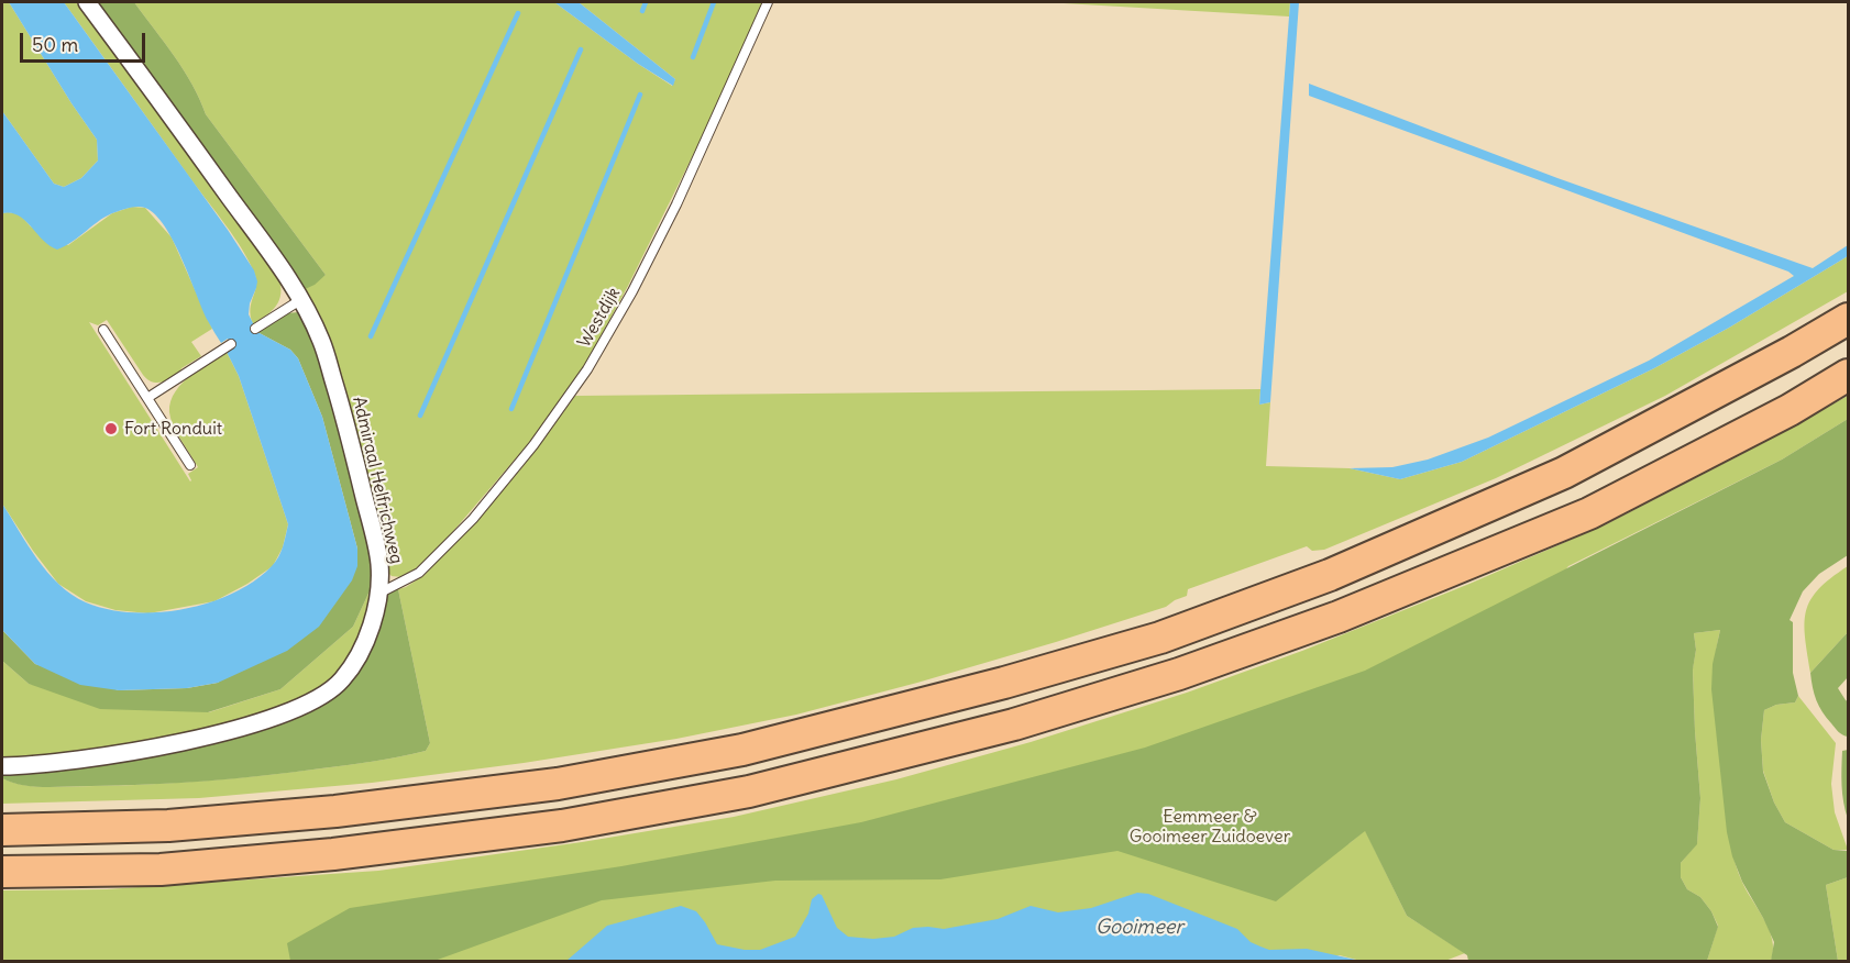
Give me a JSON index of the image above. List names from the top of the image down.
{
  "streets": {
    "street": ["Admiraal Helfrichweg"],
    "lane": ["Westdijk"]
  },
  "crossings": [
    ["Westdijk", "Admiraal Helfrichweg"]
  ],
  "water": ["Gooimeer"],
  "parks": ["Eemmeer & Gooimeer Zuidoever"],
  "places": ["Fort Ronduit"],
  "scale_bar": "50 m"
}
